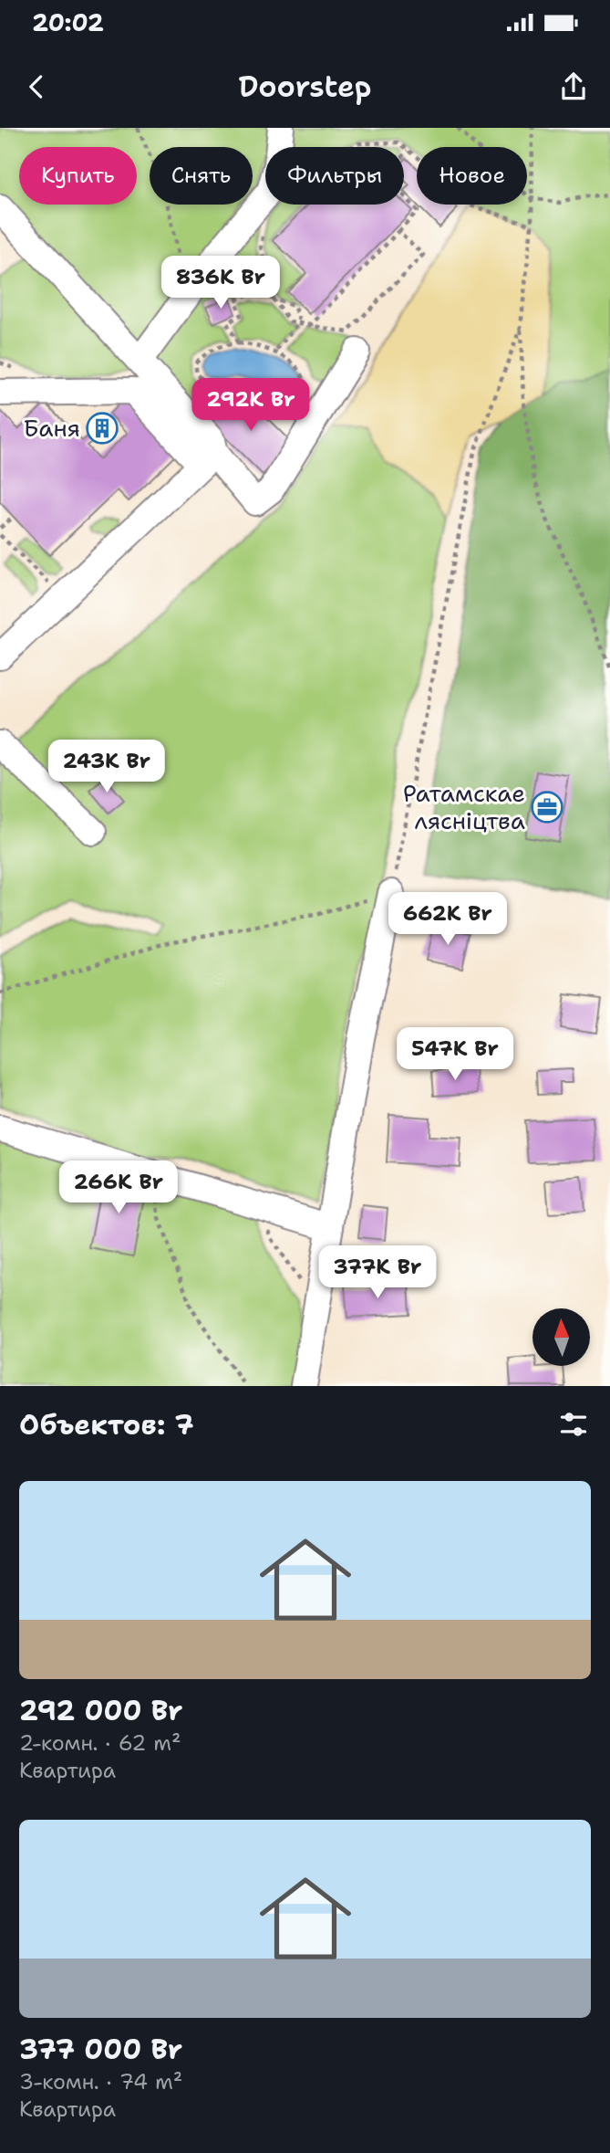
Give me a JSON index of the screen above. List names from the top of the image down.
{
  "places": {
    "building": ["Баня"],
    "office": ["Ратамскае лясніцтва"]
  },
  "north": "top",
  "page": {
    "status": "20:02",
    "header": "Doorstep",
    "chip": [
      "Купить",
      "Снять",
      "Фильтры",
      "Новое"
    ],
    "price": [
      "836K Br",
      "292K Br",
      "243K Br",
      "662K Br",
      "547K Br",
      "266K Br",
      "377K Br"
    ],
    "heading": "Объектов: 7",
    "list": [
      {
        "name": "292 000 Br",
        "note": "2-комн. · 62 m² · Квартира"
      },
      {
        "name": "377 000 Br",
        "note": "3-комн. · 74 m² · Квартира"
      }
    ]
  }
}
